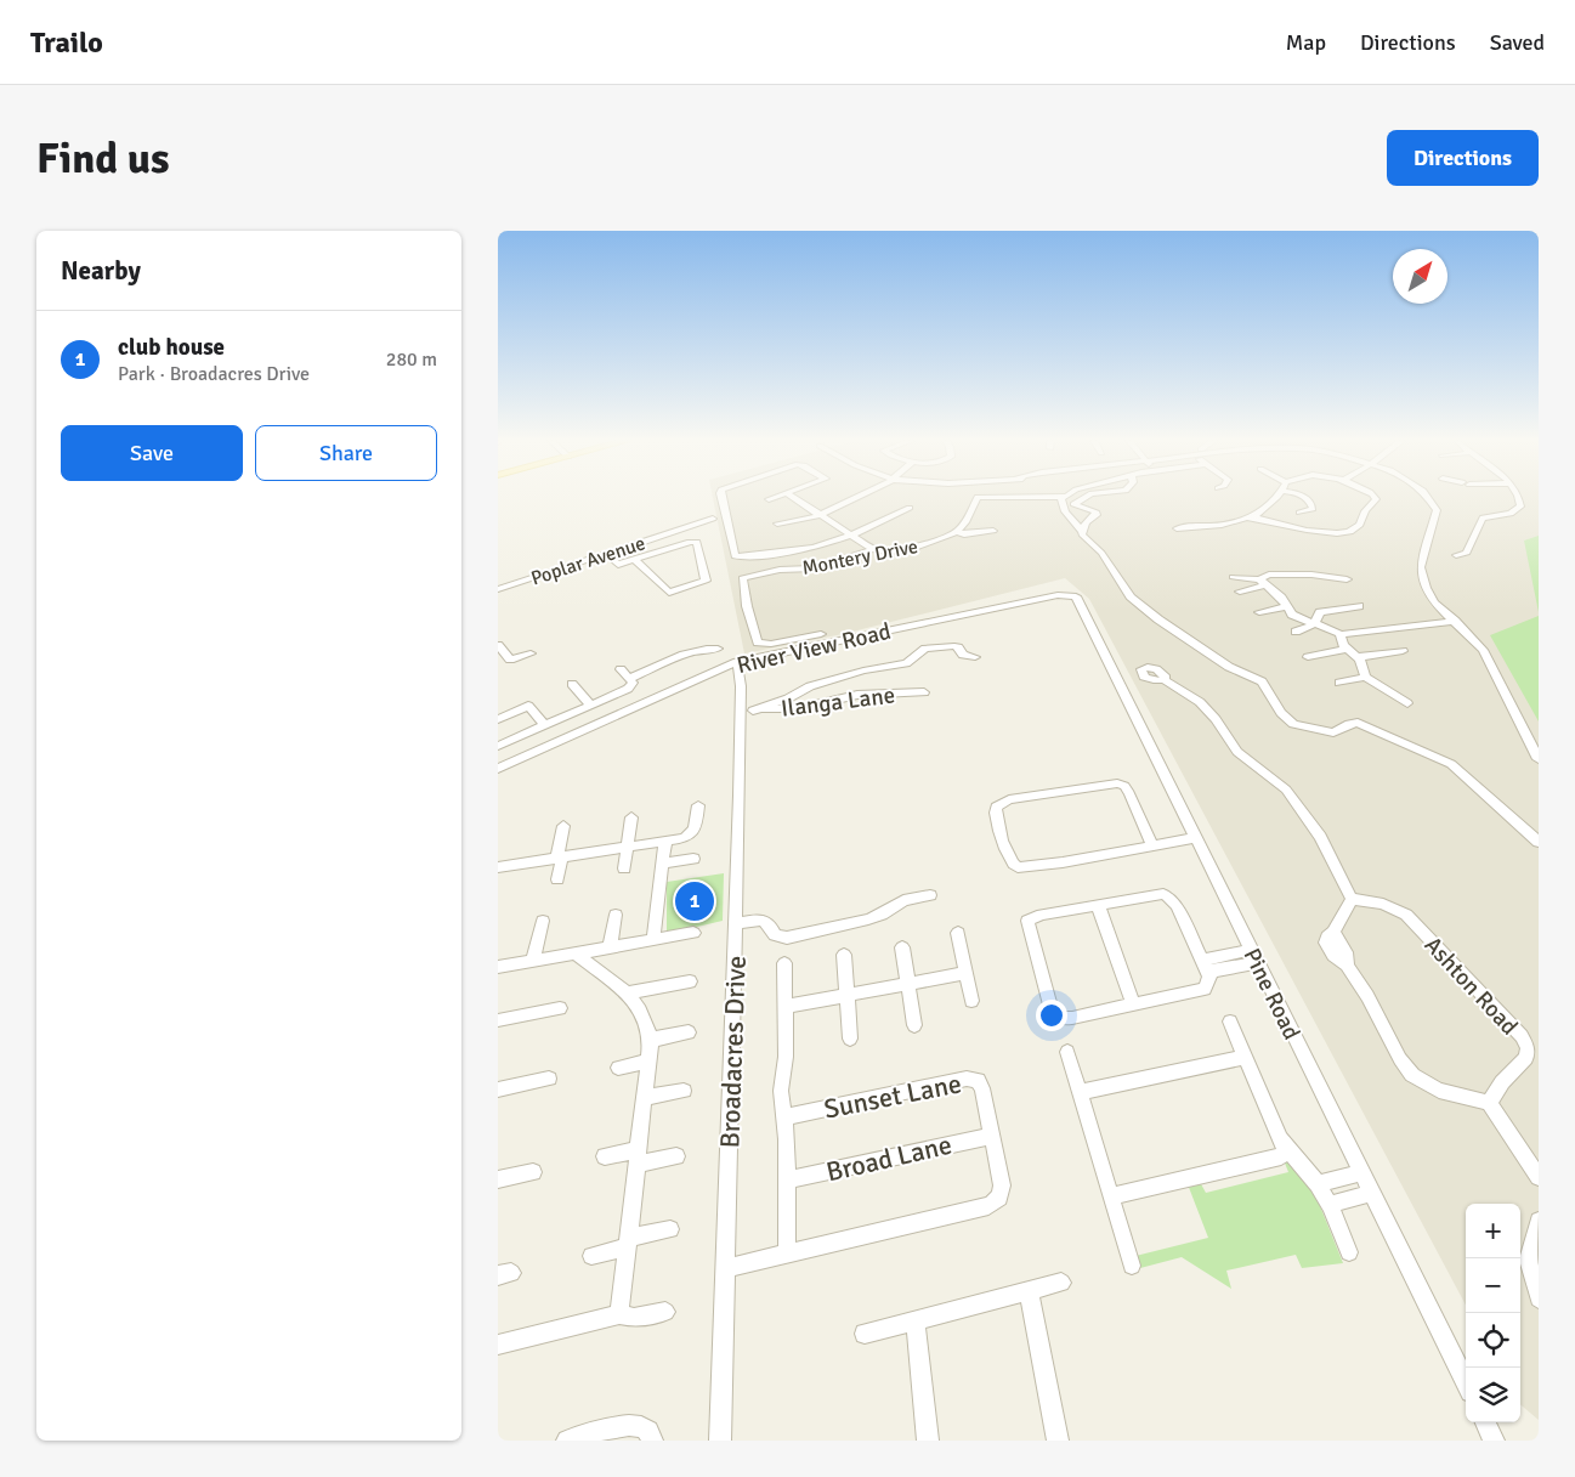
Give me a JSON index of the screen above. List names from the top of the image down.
{
  "streets": {
    "street": [
      "Montery Drive",
      "Poplar Avenue",
      "River View Road",
      "Ilanga Lane",
      "Ashton Road",
      "Pine Road",
      "Broadacres Drive",
      "Sunset Lane",
      "Broad Lane"
    ]
  },
  "crossings": [
    ["River View Road", "Pine Road"],
    ["River View Road", "Broadacres Drive"],
    ["Ilanga Lane", "Broadacres Drive"],
    ["Broadacres Drive", "Sunset Lane"],
    ["Sunset Lane", "Broad Lane"]
  ],
  "north": "top right",
  "page": {
    "header": "Trailo",
    "nav": ["Map", "Directions", "Saved"],
    "buttons": [
      "Directions",
      ["Save", "Share"]
    ],
    "title": "Find us",
    "heading": "Nearby",
    "list": [
      {
        "mark": "1",
        "name": "club house",
        "note": "Park · Broadacres Drive",
        "value": "280 m"
      }
    ],
    "pins": "1",
    "map_buttons": ["+", "−"]
  }
}
